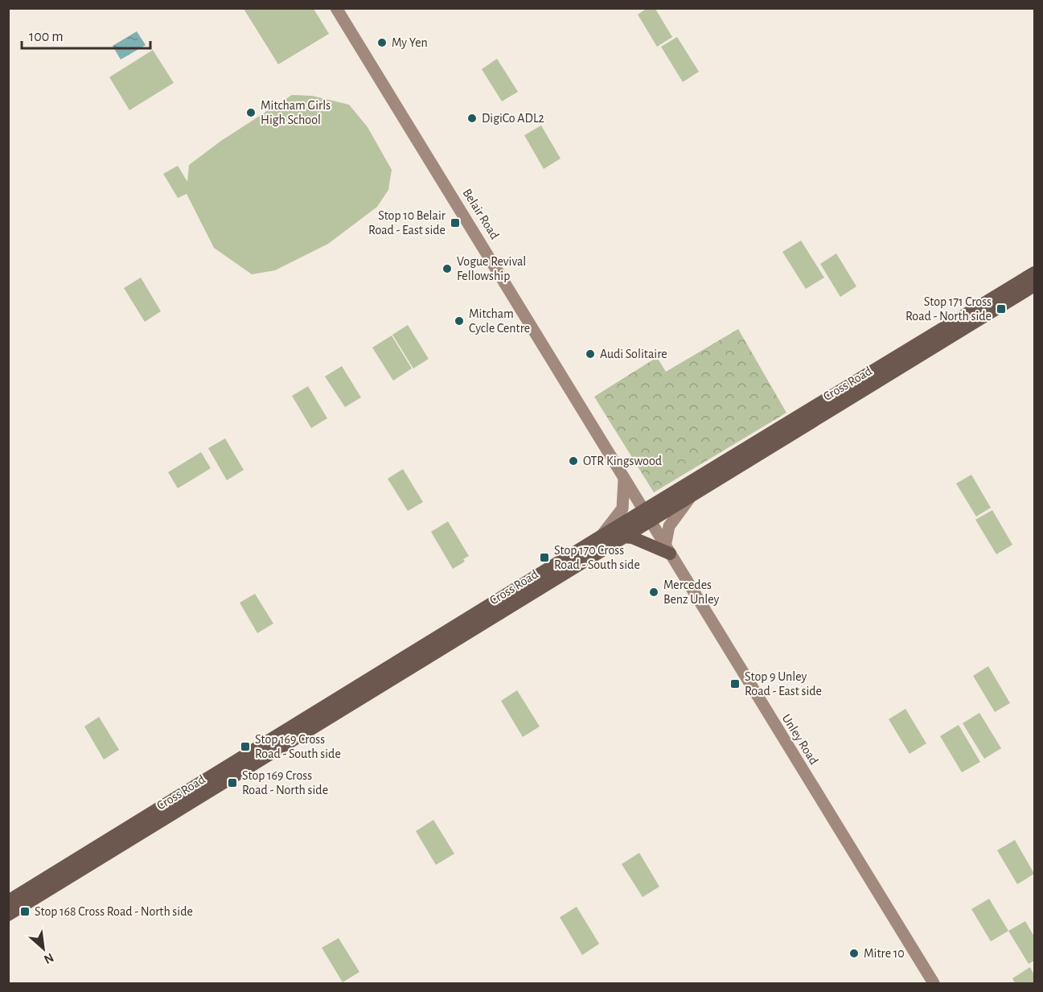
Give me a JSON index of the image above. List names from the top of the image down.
{
  "streets": {
    "highway": ["Cross Road"],
    "main road": ["Belair Road", "Unley Road"]
  },
  "crossings": [
    ["Belair Road", "Cross Road"],
    ["Belair Road", "Unley Road"],
    ["Cross Road", "Unley Road"]
  ],
  "places": {
    "other": [
      "My Yen",
      "Mitcham Girls High School",
      "DigiCo ADL2",
      "Vogue Revival Fellowship",
      "Mitcham Cycle Centre",
      "Audi Solitaire",
      "OTR Kingswood",
      "Mercedes Benz Unley",
      "Mitre 10"
    ],
    "transit": [
      "Stop 10 Belair Road - East side",
      "Stop 171 Cross Road - North side",
      "Stop 170 Cross Road - South side",
      "Stop 9 Unley Road - East side",
      "Stop 169 Cross Road - South side",
      "Stop 169 Cross Road - North side",
      "Stop 168 Cross Road - North side"
    ]
  },
  "scale_bar": "100 m",
  "north": "bottom right"
}
